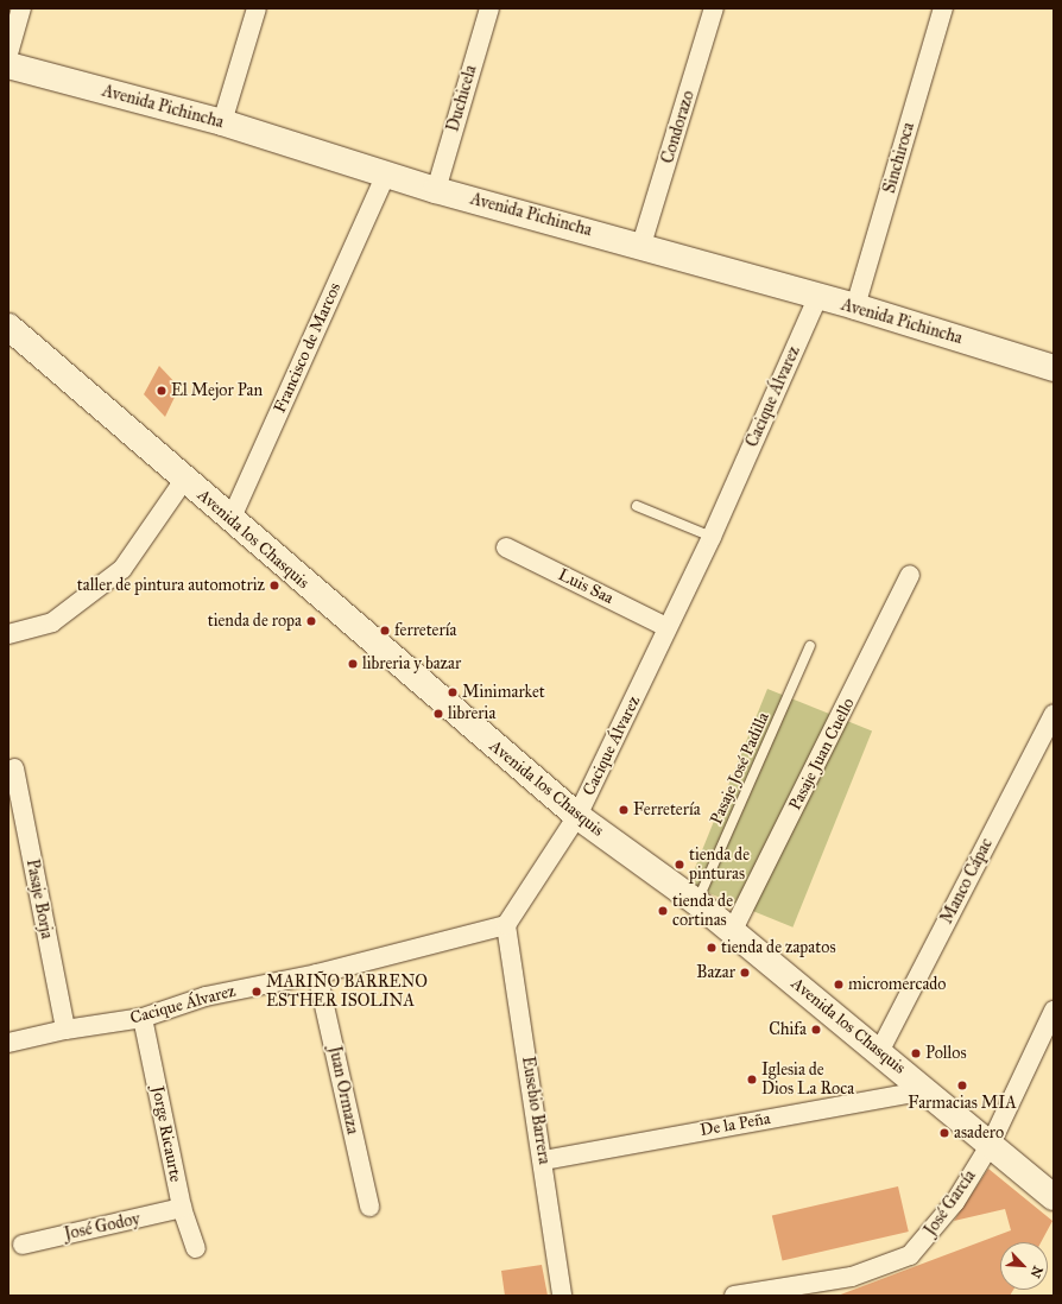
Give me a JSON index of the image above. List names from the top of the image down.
{
  "streets": {
    "main road": ["Avenida Pichincha", "Avenida los Chasquis"],
    "street": [
      "Duchicela",
      "Condorazo",
      "Sinchiroca",
      "Francisco de Marcos",
      "Cacique Álvarez",
      "Luis Saa",
      "Pasaje Juan Cuello",
      "Manco Cápac",
      "Pasaje Borja",
      "Juan Ormaza",
      "Eusebio Barrera",
      "De la Peña",
      "Jorge Ricaurte",
      "José García",
      "José Godoy"
    ],
    "lane": ["Pasaje José Padilla"]
  },
  "crossings": [
    ["Duchicela", "Avenida Pichincha"],
    ["Avenida Pichincha", "Condorazo"],
    ["Avenida Pichincha", "Sinchiroca"],
    ["Avenida Pichincha", "Francisco de Marcos"],
    ["Avenida Pichincha", "Cacique Álvarez"],
    ["Francisco de Marcos", "Avenida los Chasquis"],
    ["Cacique Álvarez", "Avenida los Chasquis"],
    ["Cacique Álvarez", "Luis Saa"],
    ["Cacique Álvarez", "Pasaje Borja"],
    ["Cacique Álvarez", "Juan Ormaza"],
    ["Cacique Álvarez", "Eusebio Barrera"],
    ["Cacique Álvarez", "Jorge Ricaurte"],
    ["Avenida los Chasquis", "Pasaje Juan Cuello"],
    ["Avenida los Chasquis", "Pasaje José Padilla"],
    ["Avenida los Chasquis", "Manco Cápac"],
    ["Avenida los Chasquis", "De la Peña"],
    ["Avenida los Chasquis", "José García"],
    ["Eusebio Barrera", "De la Peña"],
    ["Jorge Ricaurte", "José Godoy"]
  ],
  "places": [
    "El Mejor Pan",
    "taller de pintura automotriz",
    "tienda de ropa",
    "ferretería",
    "libreria y bazar",
    "Minimarket",
    "libreria",
    "Ferretería",
    "tienda de pinturas",
    "tienda de cortinas",
    "tienda de zapatos",
    "Bazar",
    "micromercado",
    "MARIÑO BARRENO ESTHER ISOLINA",
    "Chifa",
    "Pollos",
    "Iglesia de Dios La Roca",
    "Farmacias MIA",
    "asadero"
  ],
  "north": "bottom right"
}
